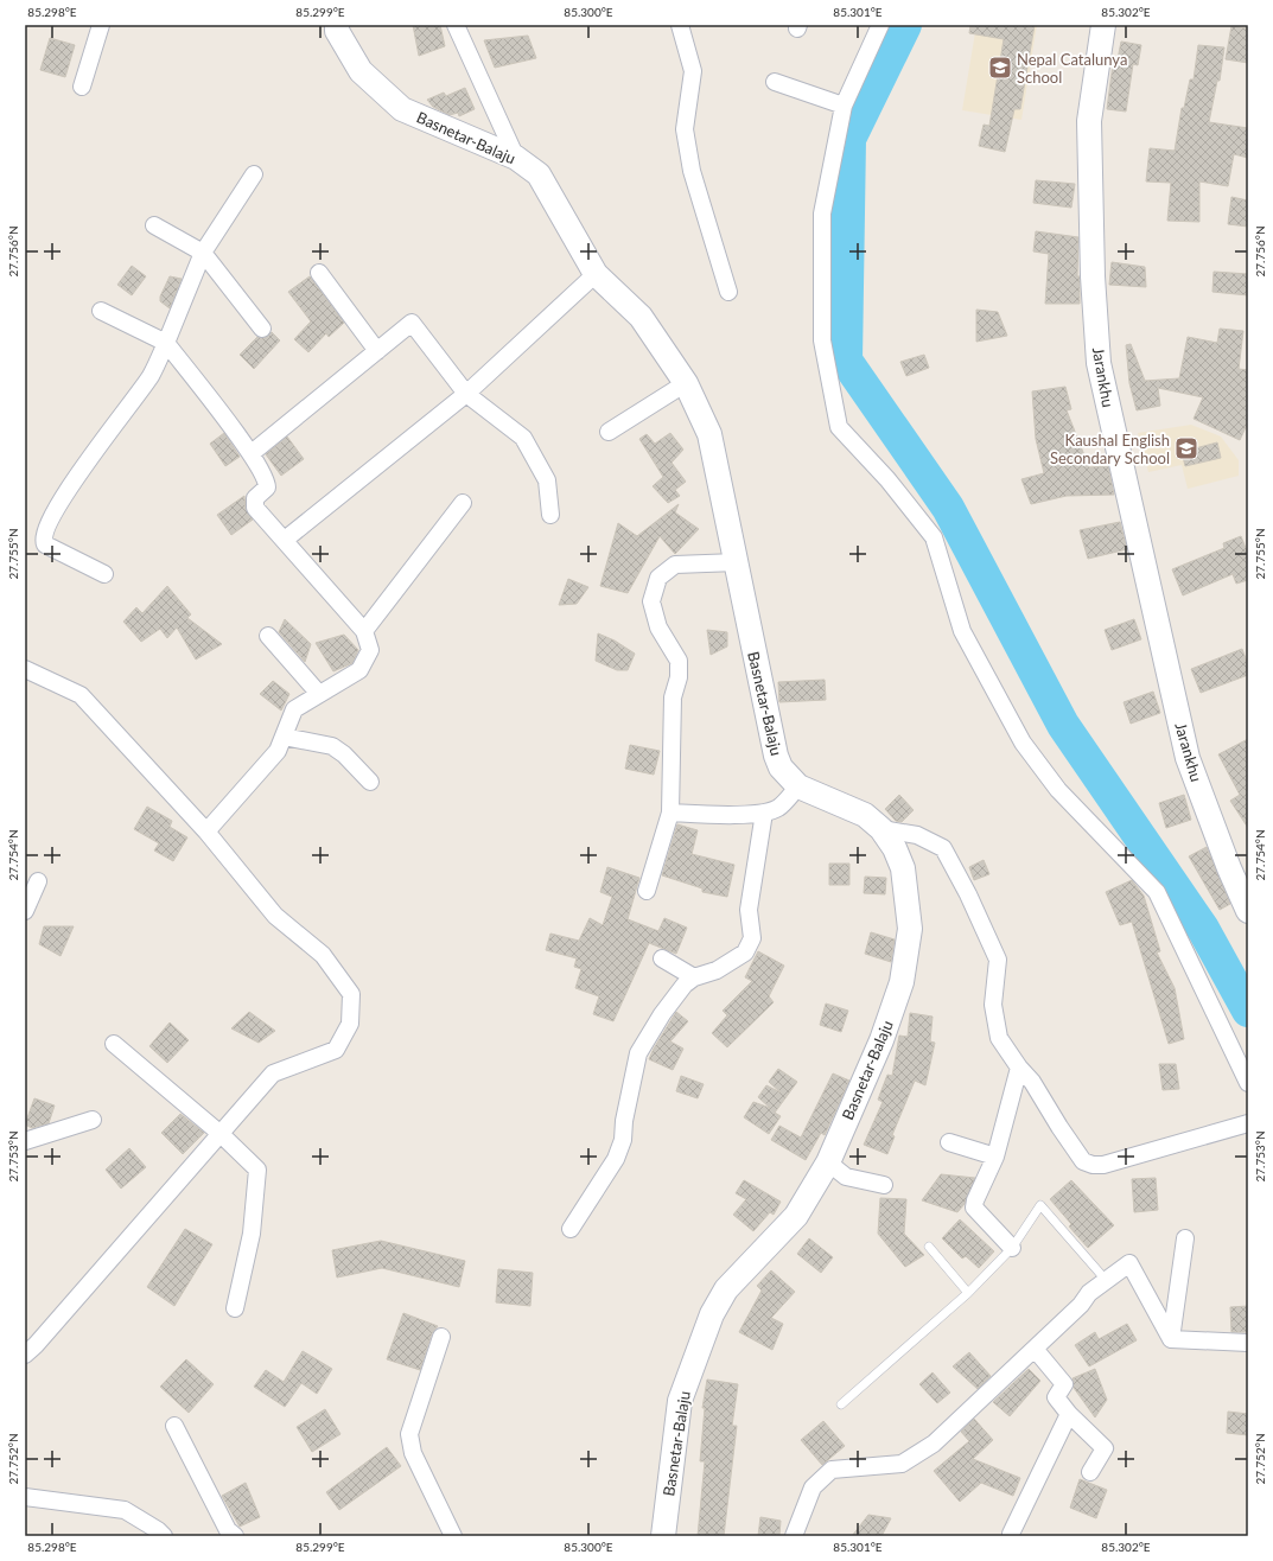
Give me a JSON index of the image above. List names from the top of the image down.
{
  "streets": {
    "street": ["Basnetar-Balaju", "Jarankhu"]
  },
  "places": {
    "school or university": ["Nepal Catalunya School", "Kaushal English Secondary School"]
  },
  "coordinates": [
    "85.298°E",
    "85.299°E",
    "85.300°E",
    "85.301°E",
    "85.302°E",
    "27.756°N",
    "27.755°N",
    "27.754°N",
    "27.753°N",
    "27.752°N"
  ]
}
